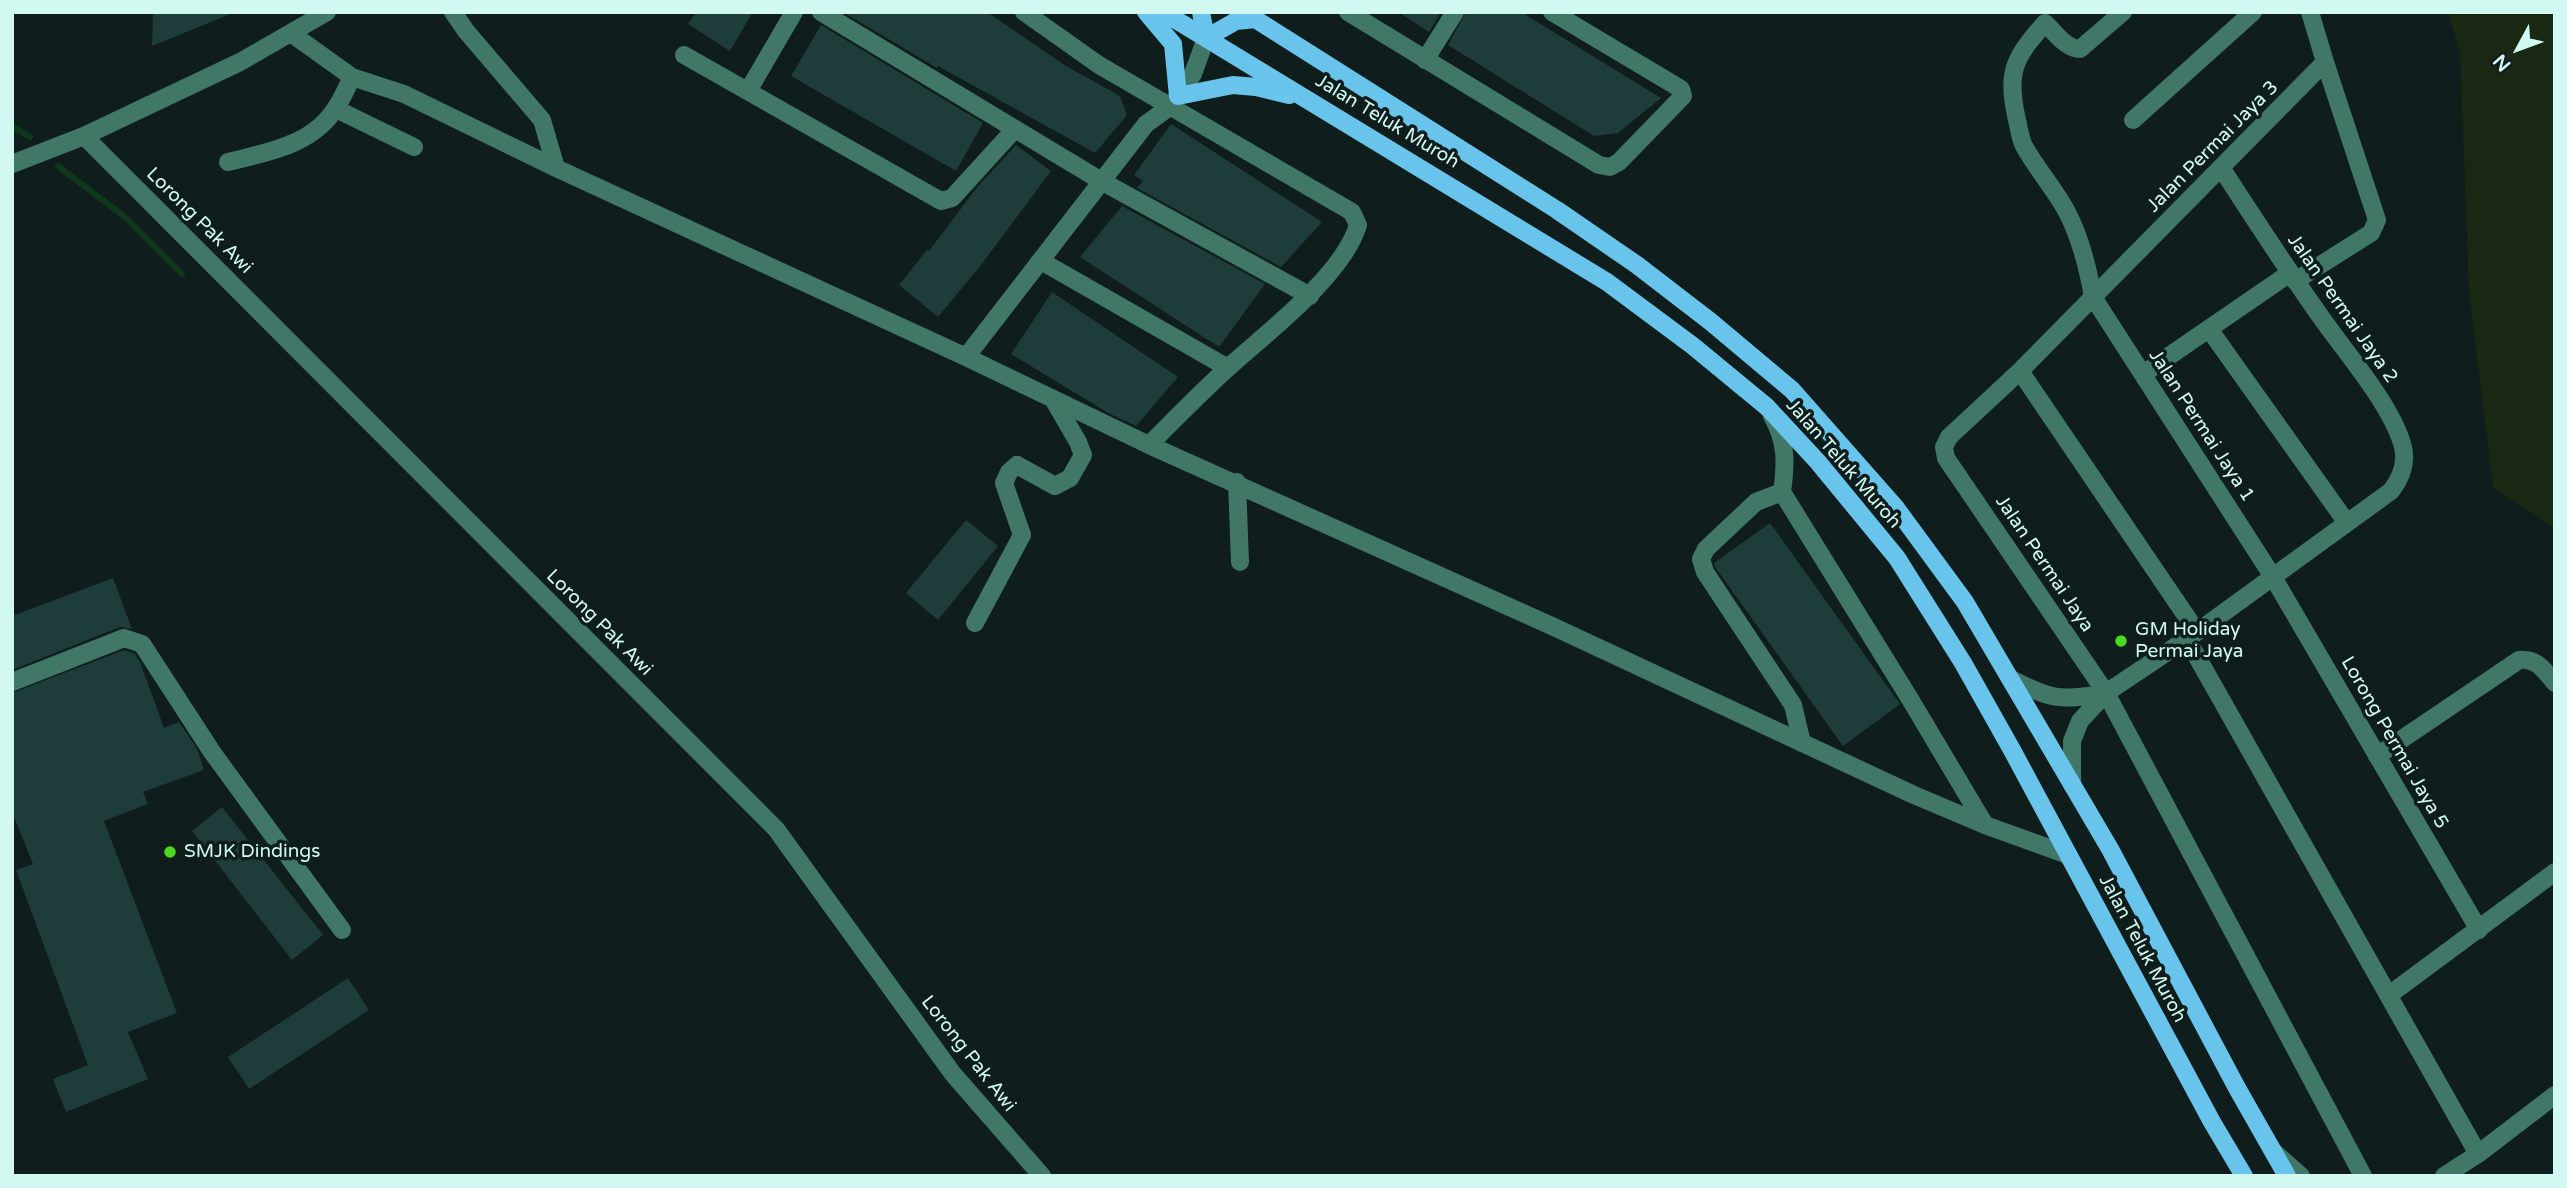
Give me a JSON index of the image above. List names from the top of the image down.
{
  "streets": {
    "main road": ["Jalan Teluk Muroh"],
    "street": [
      "Jalan Permai Jaya 3",
      "Lorong Pak Awi",
      "Jalan Permai Jaya 2",
      "Jalan Permai Jaya 1",
      "Jalan Permai Jaya",
      "Lorong Permai Jaya 5"
    ]
  },
  "crossings": [
    ["Jalan Permai Jaya 3", "Jalan Permai Jaya 2"],
    ["Jalan Permai Jaya 3", "Jalan Permai Jaya 1"],
    ["Jalan Permai Jaya 3", "Jalan Permai Jaya"],
    ["Jalan Permai Jaya 1", "Lorong Permai Jaya 5"]
  ],
  "places": ["GM Holiday Permai Jaya", "SMJK Dindings"],
  "north": "bottom left"
}
